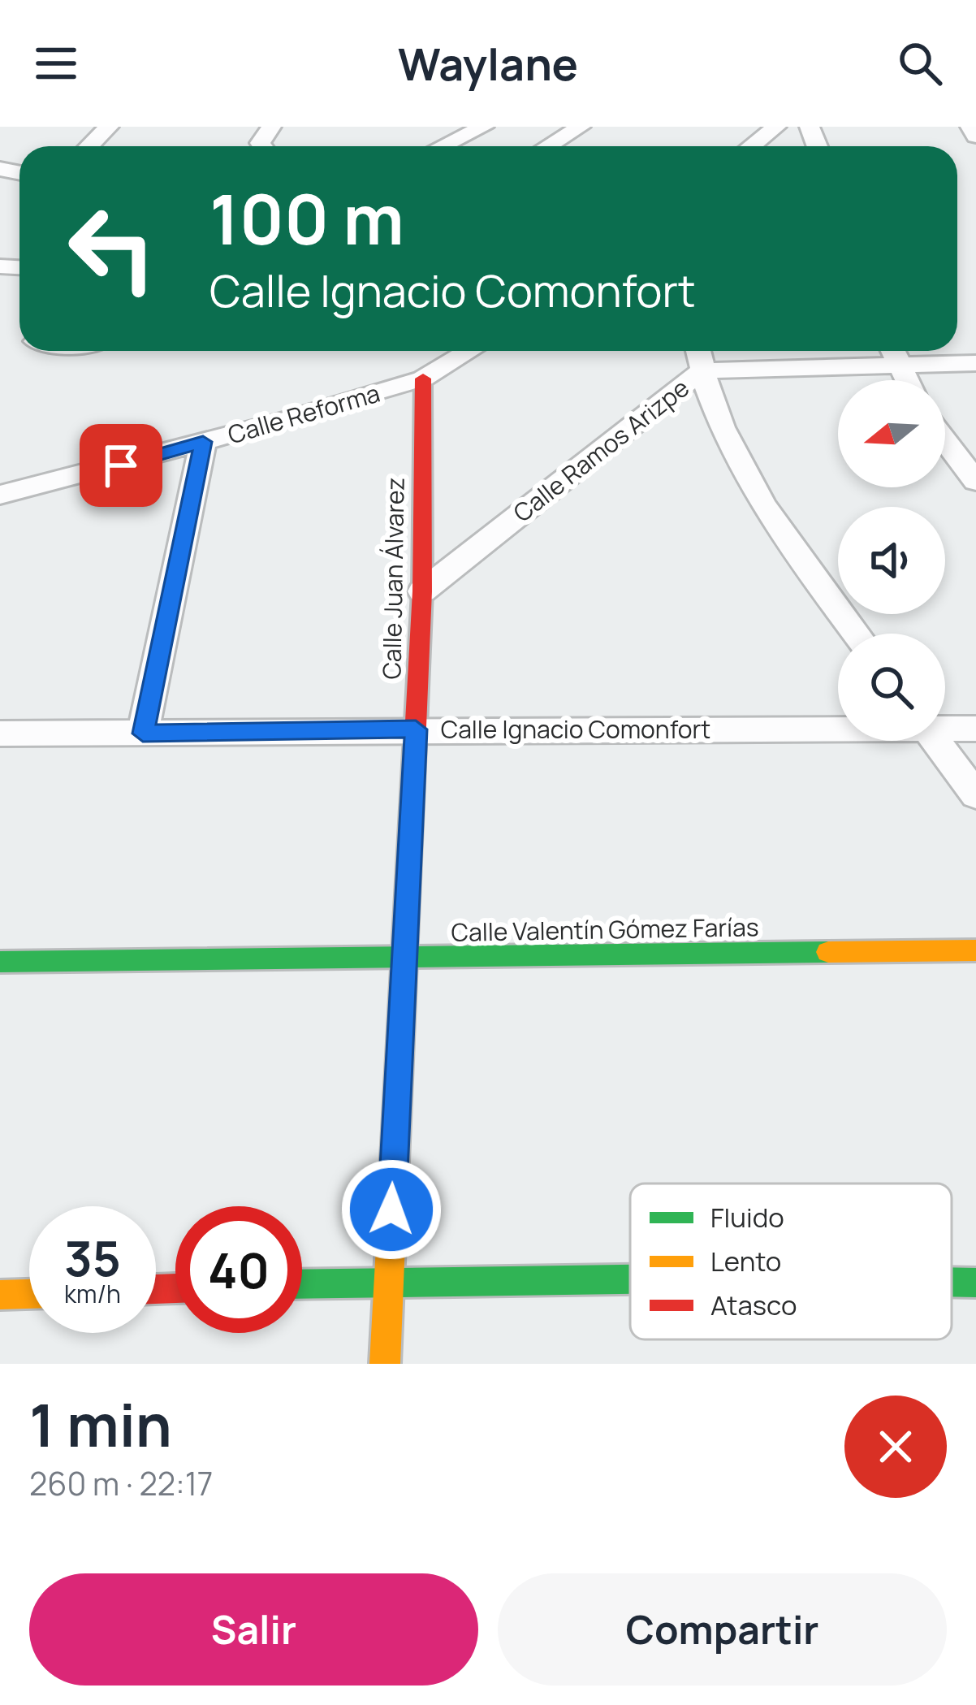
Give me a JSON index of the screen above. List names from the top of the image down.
{
  "streets": {
    "street": [
      "Calle Reforma",
      "Calle Ramos Arizpe",
      "Calle Juan Álvarez",
      "Calle Ignacio Comonfort",
      "Calle Valentín Gómez Farías"
    ]
  },
  "crossings": [
    ["Calle Reforma", "Calle Juan Álvarez"],
    ["Calle Ramos Arizpe", "Calle Juan Álvarez"],
    ["Calle Juan Álvarez", "Calle Ignacio Comonfort"],
    ["Calle Juan Álvarez", "Calle Valentín Gómez Farías"]
  ],
  "legend": ["Fluido", "Lento", "Atasco"],
  "north": "left",
  "page": {
    "header": "Waylane",
    "turn": ["100 m", "Calle Ignacio Comonfort"],
    "speed": "35 km/h",
    "limit": "40",
    "heading": ["1 min", "260 m · 22:17"],
    "buttons": ["Salir", "Compartir"]
  }
}
